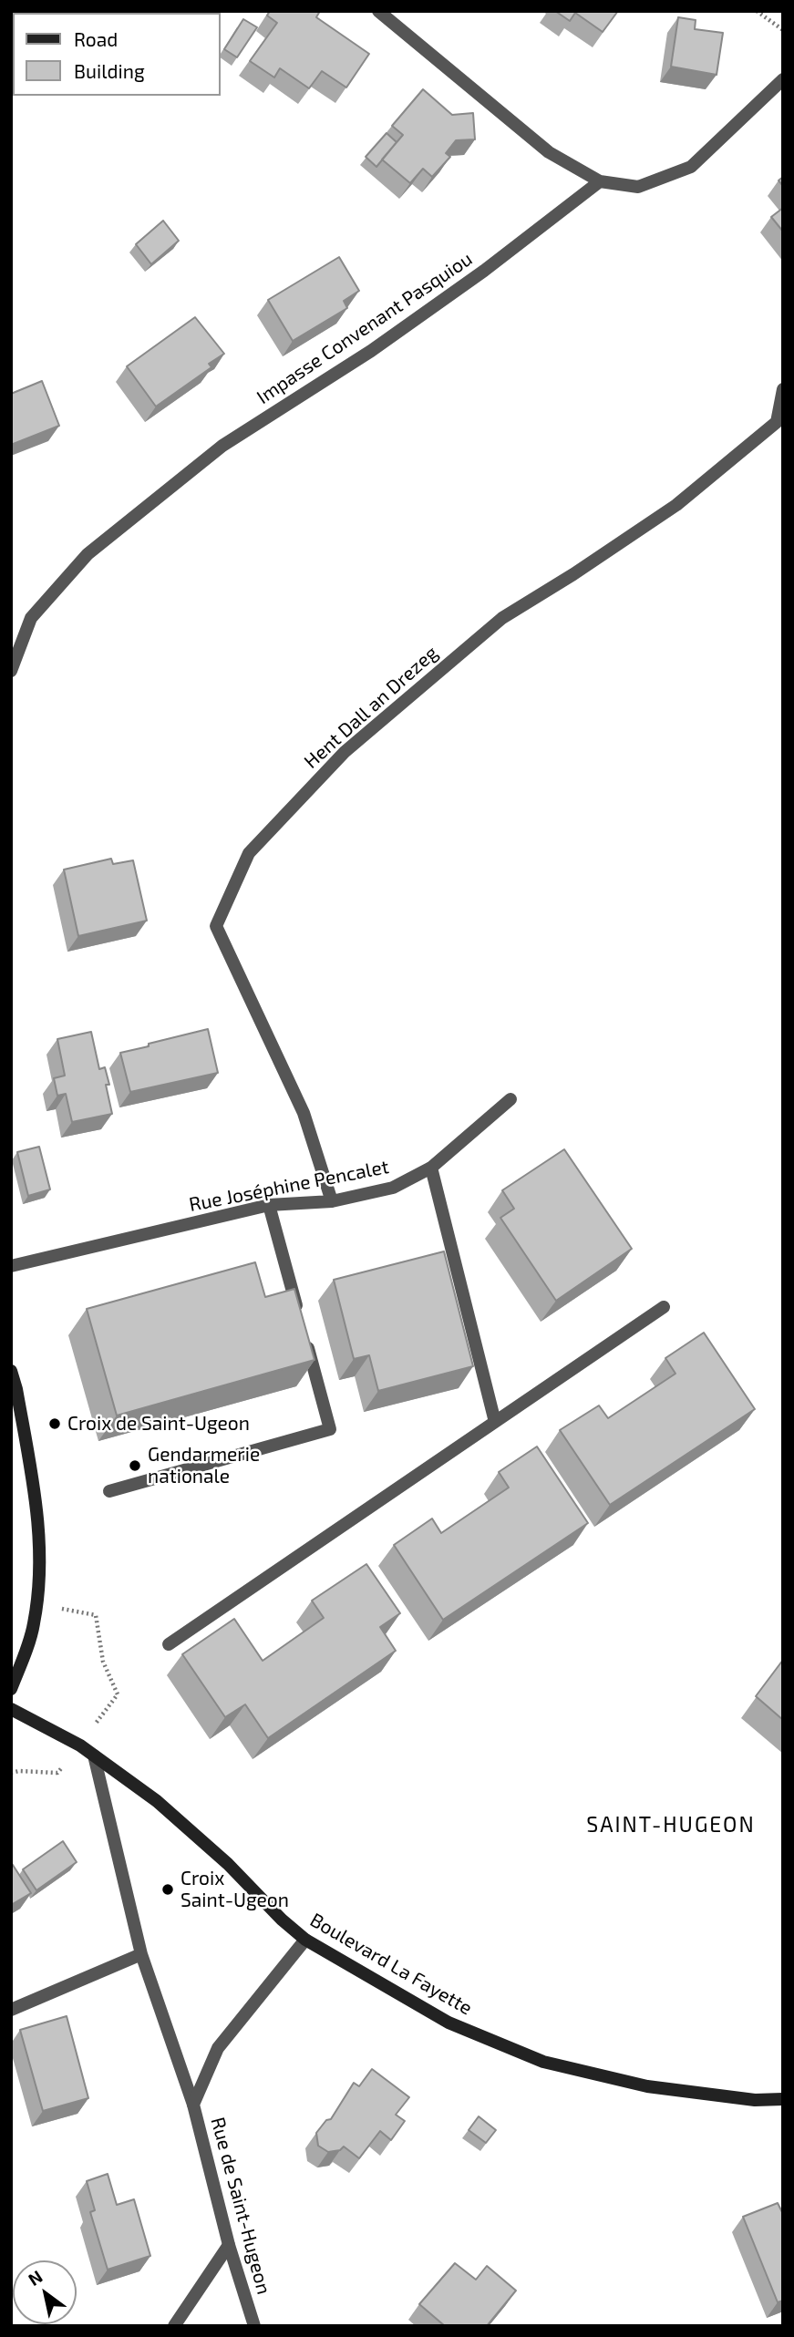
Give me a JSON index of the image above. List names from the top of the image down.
{
  "streets": {
    "main road": ["Boulevard La Fayette"],
    "street": [
      "Impasse Convenant Pasquiou",
      "Hent Dall an Drezeg",
      "Rue Joséphine Pencalet",
      "Rue de Saint-Hugeon"
    ]
  },
  "crossings": [
    ["Hent Dall an Drezeg", "Rue Joséphine Pencalet"],
    ["Boulevard La Fayette", "Rue de Saint-Hugeon"]
  ],
  "districts": ["SAINT-HUGEON"],
  "places": ["Croix de Saint-Ugeon", "Gendarmerie nationale", "Croix Saint-Ugeon"],
  "legend": ["Road", "Building"],
  "north": "top left"
}
